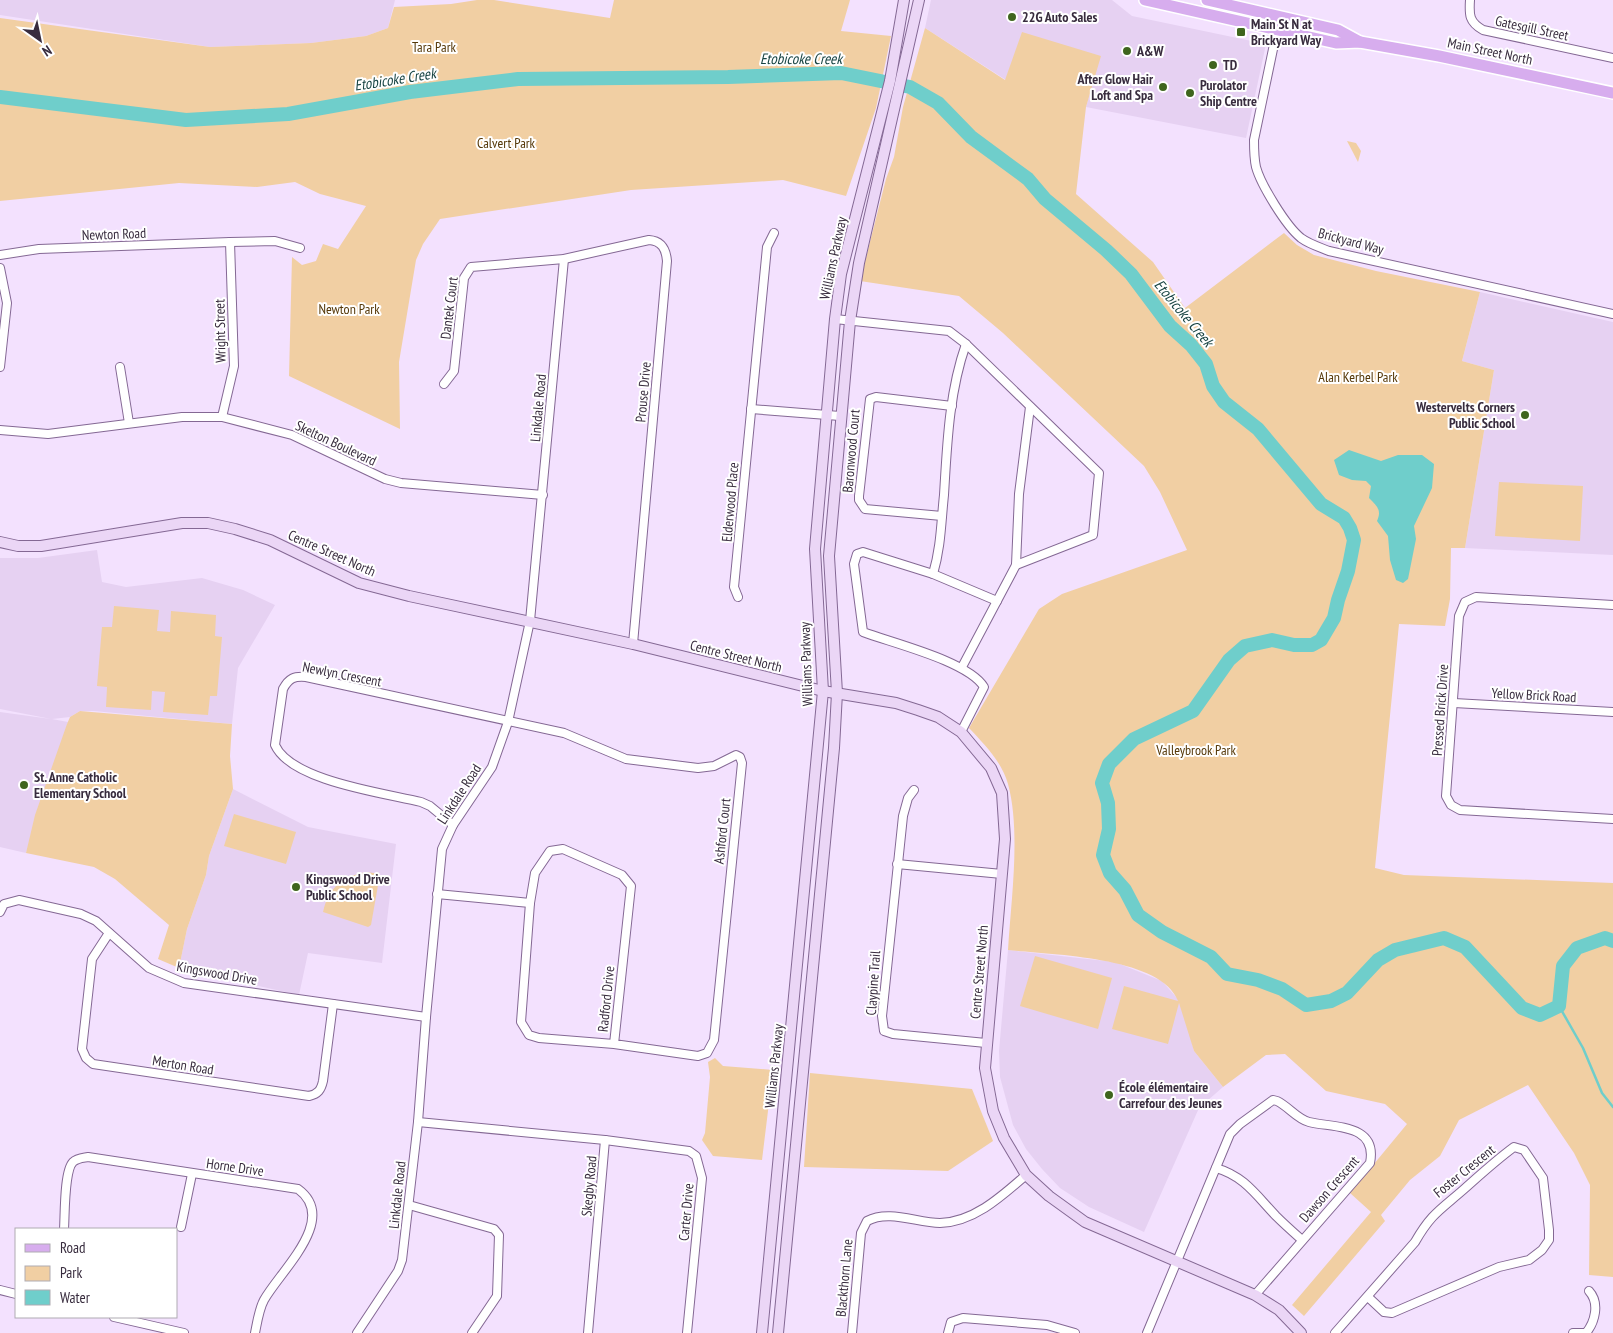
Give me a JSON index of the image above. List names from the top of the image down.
{
  "streets": {
    "main road": ["Main Street North", "Williams Parkway", "Centre Street North"],
    "street": [
      "Gatesgill Street",
      "Newton Road",
      "Brickyard Way",
      "Dantek Court",
      "Wright Street",
      "Prouse Drive",
      "Linkdale Road",
      "Skelton Boulevard",
      "Baronwood Court",
      "Elderwood Place",
      "Newlyn Crescent",
      "Yellow Brick Road",
      "Pressed Brick Drive",
      "Ashford Court",
      "Kingswood Drive",
      "Claypine Trail",
      "Radford Drive",
      "Merton Road",
      "Horne Drive",
      "Foster Crescent",
      "Skegby Road",
      "Dawson Crescent",
      "Carter Drive",
      "Blackthorn Lane"
    ]
  },
  "crossings": [
    ["Main Street North", "Brickyard Way"],
    ["Newton Road", "Wright Street"],
    ["Williams Parkway", "Centre Street North"],
    ["Dantek Court", "Prouse Drive"],
    ["Dantek Court", "Linkdale Road"],
    ["Wright Street", "Skelton Boulevard"],
    ["Prouse Drive", "Linkdale Road"],
    ["Prouse Drive", "Centre Street North"],
    ["Linkdale Road", "Skelton Boulevard"],
    ["Linkdale Road", "Centre Street North"],
    ["Linkdale Road", "Newlyn Crescent"],
    ["Linkdale Road", "Ashford Court"],
    ["Linkdale Road", "Kingswood Drive"],
    ["Linkdale Road", "Skegby Road"],
    ["Centre Street North", "Claypine Trail"],
    ["Centre Street North", "Dawson Crescent"],
    ["Centre Street North", "Blackthorn Lane"],
    ["Newlyn Crescent", "Ashford Court"],
    ["Yellow Brick Road", "Pressed Brick Drive"],
    ["Ashford Court", "Radford Drive"],
    ["Kingswood Drive", "Merton Road"],
    ["Skegby Road", "Carter Drive"]
  ],
  "water": ["Etobicoke Creek"],
  "parks": [
    "Tara Park",
    "Calvert Park",
    "Newton Park",
    "Alan Kerbel Park",
    "Valleybrook Park"
  ],
  "places": {
    "other": [
      "22G Auto Sales",
      "A&W",
      "TD",
      "After Glow Hair Loft and Spa",
      "Purolator Ship Centre",
      "Westervelts Corners Public School",
      "St. Anne Catholic Elementary School",
      "Kingswood Drive Public School",
      "École élémentaire Carrefour des Jeunes"
    ],
    "transit": ["Main St N at Brickyard Way"]
  },
  "legend": ["Road", "Park", "Water"],
  "north": "bottom right"
}
